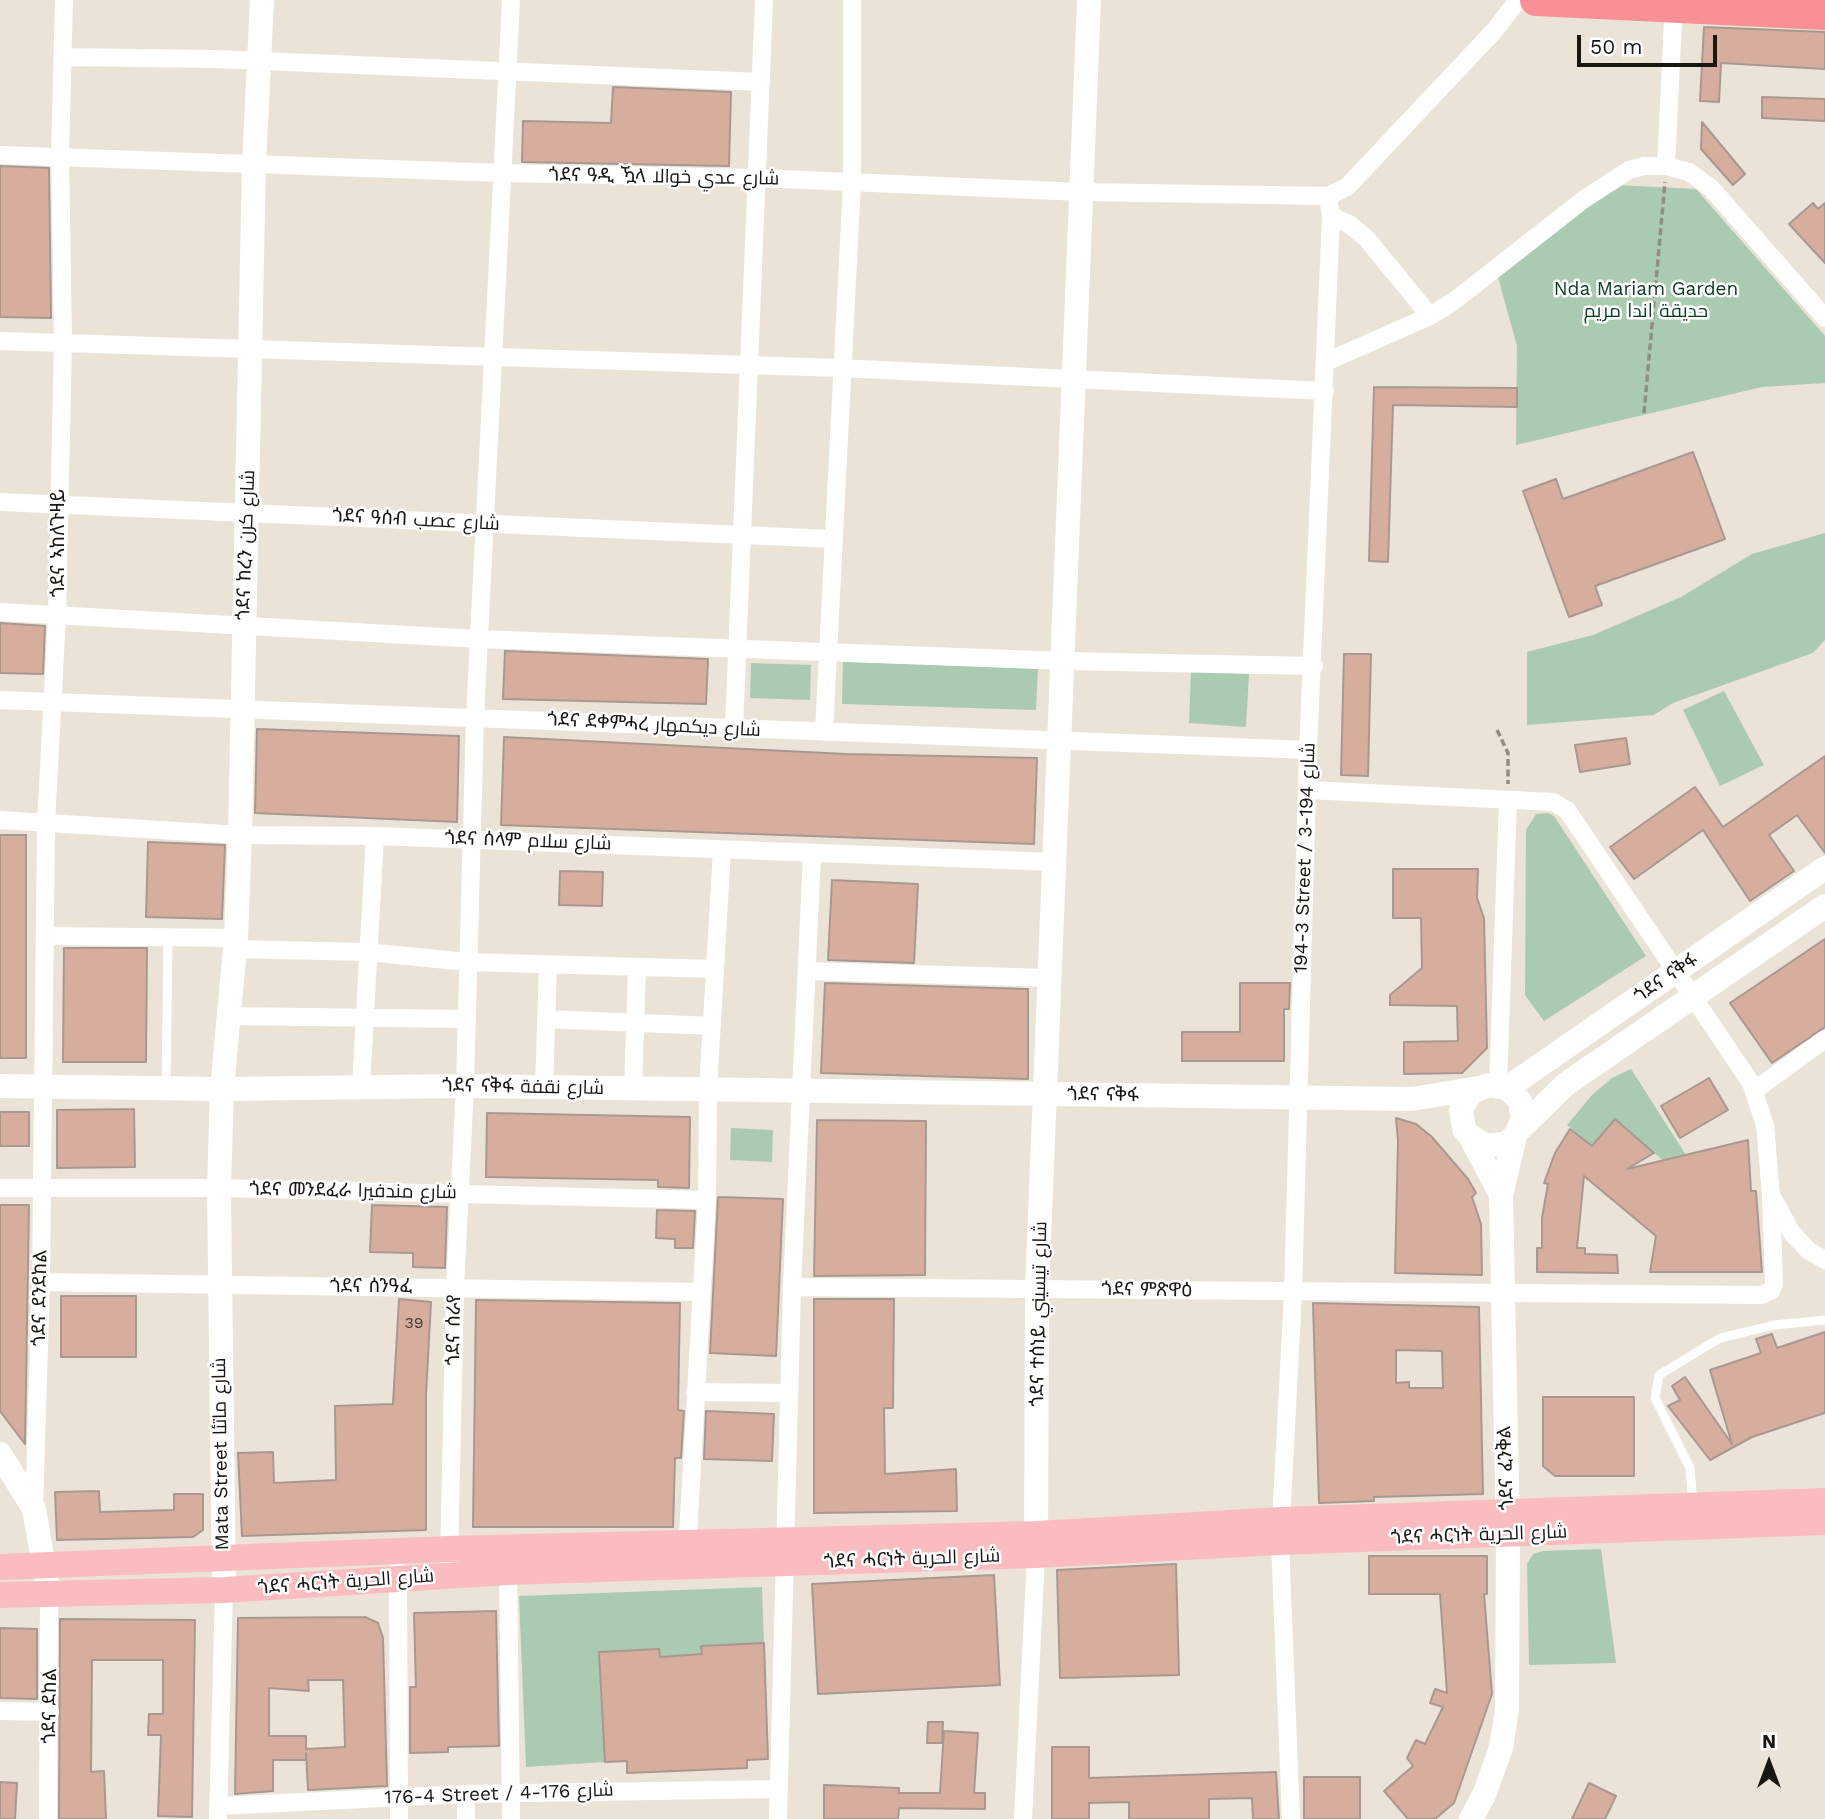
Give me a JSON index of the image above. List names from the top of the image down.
{
  "streets": {
    "main road": [
      "ጎደና ከረን شارع كرن",
      "ጎደና ናቅፋ",
      "ጎደና ናቅፋ شارع نقفة",
      "ጎደና ተሰነይ شارع تيسيني",
      "Mata Street شارع ماتئا",
      "ጎደና ፈንቅል",
      "ጎደና ሓርነት شارع الحرية"
    ],
    "street": [
      "ጎደና ዓዲ ዃላ شارع عدي خوالا",
      "ጎደና ዓሰብ شارع عصب",
      "ጎደና ኣከለጉዛይ",
      "ጎደና ደቀምሓረ شارع ديكمهار",
      "ጎደና ሰላም شارع سلام",
      "194-3 Street / شارع 194-3",
      "ጎደና መንደፈራ شارع مندفيرا",
      "ጎደና ሰንዓፈ",
      "ጎደና ምጽዋዕ",
      "ጎደና ደንደከል",
      "ጎደና ሰራየ",
      "ጎደና ደከል",
      "176-4 Street / شارع 176-4"
    ]
  },
  "crossings": [
    ["ጎደና ዓዲ ዃላ شارع عدي خوالا", "ጎደና ኣከለጉዛይ"],
    ["ጎደና ዓዲ ዃላ شارع عدي خوالا", "ጎደና ከረን شارع كرن"],
    ["ጎደና ዓዲ ዃላ شارع عدي خوالا", "194-3 Street / شارع 194-3"],
    ["ጎደና ዓዲ ዃላ شارع عدي خوالا", "ጎደና ተሰነይ شارع تيسيني"],
    ["ጎደና ዓዲ ዃላ شارع عدي خوالا", "ጎደና ሰራየ"],
    ["ጎደና ዓሰብ شارع عصب", "ጎደና ኣከለጉዛይ"],
    ["ጎደና ዓሰብ شارع عصب", "ጎደና ከረን شارع كرن"],
    ["ጎደና ዓሰብ شارع عصب", "ጎደና ሰራየ"],
    ["ጎደና ኣከለጉዛይ", "ጎደና ደቀምሓረ شارع ديكمهار"],
    ["ጎደና ኣከለጉዛይ", "ጎደና ሰላም شارع سلام"],
    ["ጎደና ኣከለጉዛይ", "ጎደና ናቅፋ شارع نقفة"],
    ["ጎደና ኣከለጉዛይ", "ጎደና ደንደከል"],
    ["ጎደና ከረን شارع كرن", "ጎደና ደቀምሓረ شارع ديكمهار"],
    ["ጎደና ከረን شارع كرن", "ጎደና ሰላም شارع سلام"],
    ["ጎደና ከረን شارع كرن", "ጎደና ናቅፋ شارع نقفة"],
    ["ጎደና ከረን شارع كرن", "Mata Street شارع ماتئا"],
    ["ጎደና ደቀምሓረ شارع ديكمهار", "194-3 Street / شارع 194-3"],
    ["ጎደና ደቀምሓረ شارع ديكمهار", "ጎደና ተሰነይ شارع تيسيني"],
    ["ጎደና ደቀምሓረ شارع ديكمهار", "ጎደና ሰራየ"],
    ["ጎደና ሰላም شارع سلام", "ጎደና ተሰነይ شارع تيسيني"],
    ["ጎደና ሰላም شارع سلام", "ጎደና ሰራየ"],
    ["194-3 Street / شارع 194-3", "ጎደና ናቅፋ"],
    ["194-3 Street / شارع 194-3", "ጎደና ምጽዋዕ"],
    ["194-3 Street / شارع 194-3", "ጎደና ሓርነት شارع الحرية"],
    ["ጎደና ናቅፋ", "ጎደና ናቅፋ شارع نقفة"],
    ["ጎደና ናቅፋ", "ጎደና ተሰነይ شارع تيسيني"],
    ["ጎደና ናቅፋ", "ጎደና ፈንቅል"],
    ["ጎደና ናቅፋ شارع نقفة", "ጎደና ደንደከል"],
    ["ጎደና ናቅፋ شارع نقفة", "ጎደና ተሰነይ شارع تيسيني"],
    ["ጎደና ናቅፋ شارع نقفة", "ጎደና ሰራየ"],
    ["ጎደና ናቅፋ شارع نقفة", "Mata Street شارع ماتئا"],
    ["ጎደና መንደፈራ شارع مندفيرا", "ጎደና ደንደከል"],
    ["ጎደና መንደፈራ شارع مندفيرا", "ጎደና ሰራየ"],
    ["ጎደና መንደፈራ شارع مندفيرا", "Mata Street شارع ماتئا"],
    ["ጎደና ሰንዓፈ", "ጎደና ደንደከል"],
    ["ጎደና ሰንዓፈ", "ጎደና ሰራየ"],
    ["ጎደና ሰንዓፈ", "Mata Street شارع ماتئا"],
    ["ጎደና ምጽዋዕ", "ጎደና ተሰነይ شارع تيسيني"],
    ["ጎደና ምጽዋዕ", "ጎደና ፈንቅል"],
    ["ጎደና ተሰነይ شارع تيسيني", "ጎደና ሓርነት شارع الحرية"],
    ["ጎደና ሰራየ", "ጎደና ሓርነት شارع الحرية"],
    ["Mata Street شارع ماتئا", "ጎደና ሓርነት شارع الحرية"],
    ["Mata Street شارع ماتئا", "176-4 Street / شارع 176-4"],
    ["ጎደና ፈንቅል", "ጎደና ሓርነት شارع الحرية"],
    ["ጎደና ሓርነት شارع الحرية", "ጎደና ደከል"]
  ],
  "parks": ["Nda Mariam Garden حديقة اندا مريم"],
  "house_numbers": ["39"],
  "scale_bar": "50 m",
  "north": "top"
}
